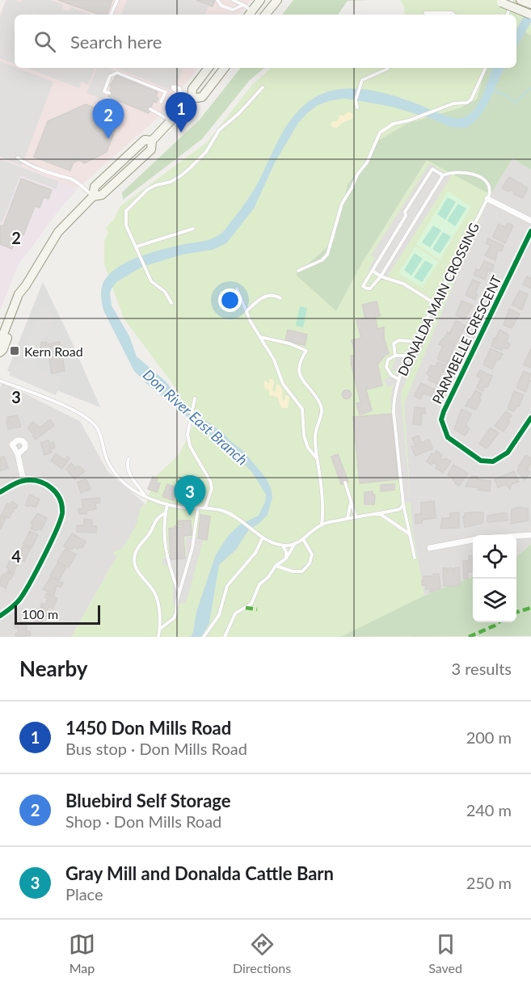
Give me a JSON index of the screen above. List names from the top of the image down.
{
  "streets": {
    "street": ["PARMBELLE CRESCENT"],
    "lane": ["DONALDA MAIN CROSSING"]
  },
  "water": ["Don River East Branch"],
  "places": {
    "transit": ["Kern Road"]
  },
  "scale_bar": "100 m",
  "page": {
    "search": "Search here",
    "pins": ["1", "2", "3"],
    "scale": "100 m",
    "heading": ["Nearby", "3 results"],
    "list": [
      {
        "mark": "1",
        "name": "1450 Don Mills Road",
        "note": "Bus stop · Don Mills Road",
        "value": "200 m"
      },
      {
        "mark": "2",
        "name": "Bluebird Self Storage",
        "note": "Shop · Don Mills Road",
        "value": "240 m"
      },
      {
        "mark": "3",
        "name": "Gray Mill and Donalda Cattle Barn",
        "note": "Place",
        "value": "250 m"
      }
    ],
    "nav": ["Map", "Directions", "Saved"]
  },
  "grid": {
    "rows": ["2", "3", "4"]
  }
}
